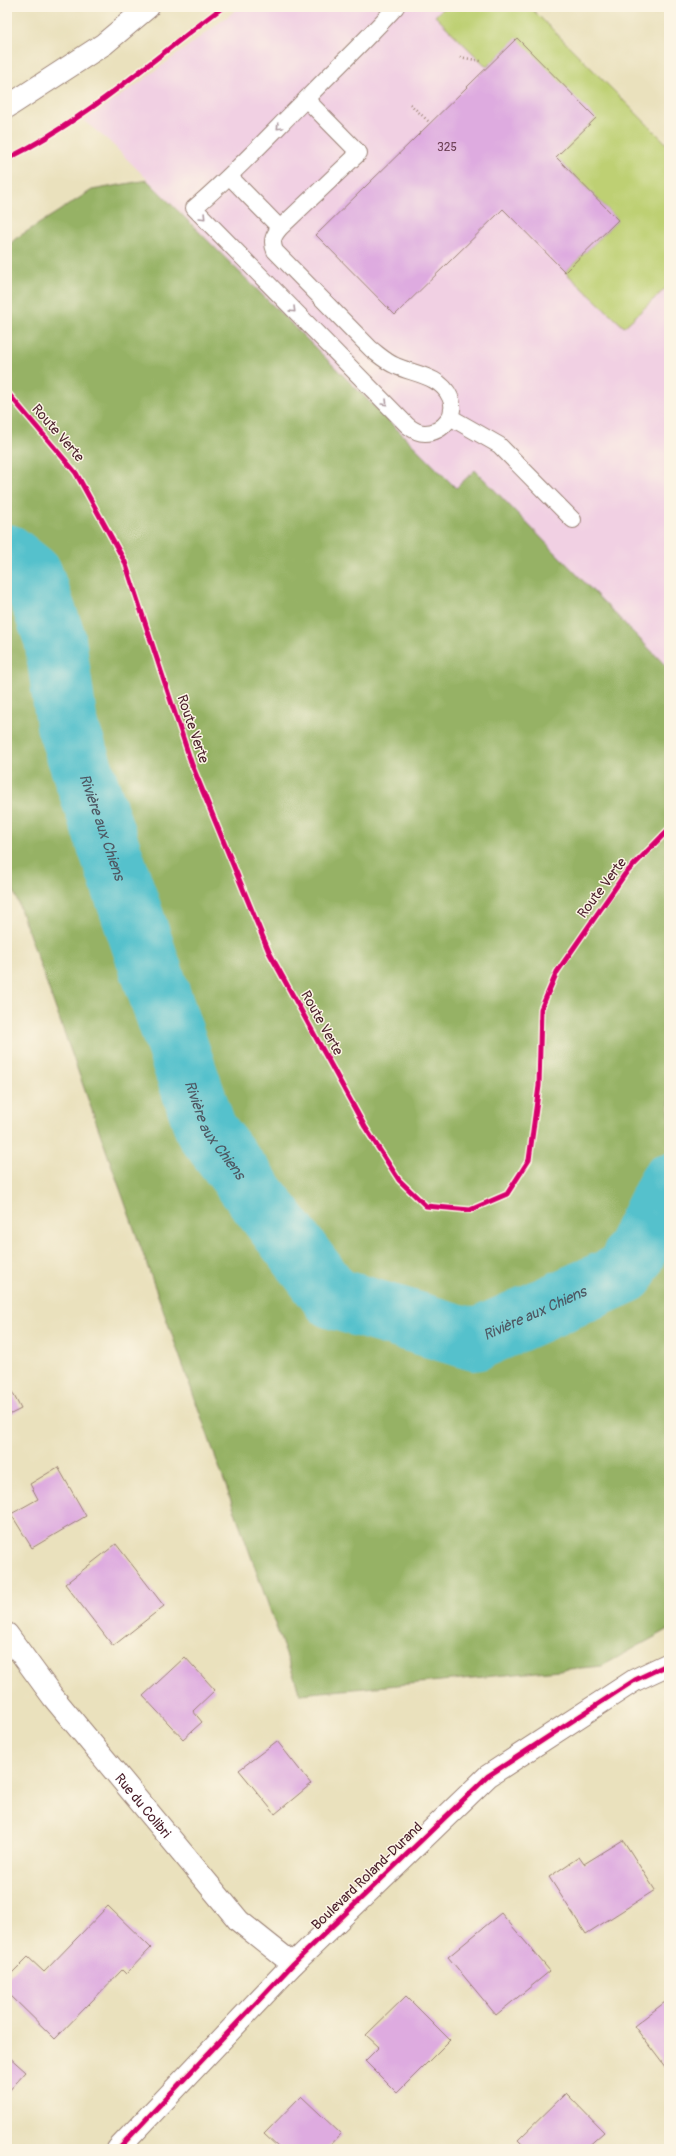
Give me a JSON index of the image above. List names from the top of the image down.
{
  "streets": {
    "street": ["Rue du Colibri", "Boulevard Roland-Durand"],
    "cycle path": ["Route Verte"]
  },
  "crossings": [
    ["Rue du Colibri", "Boulevard Roland-Durand"]
  ],
  "water": ["Rivière aux Chiens"],
  "house_numbers": ["325"]
}
